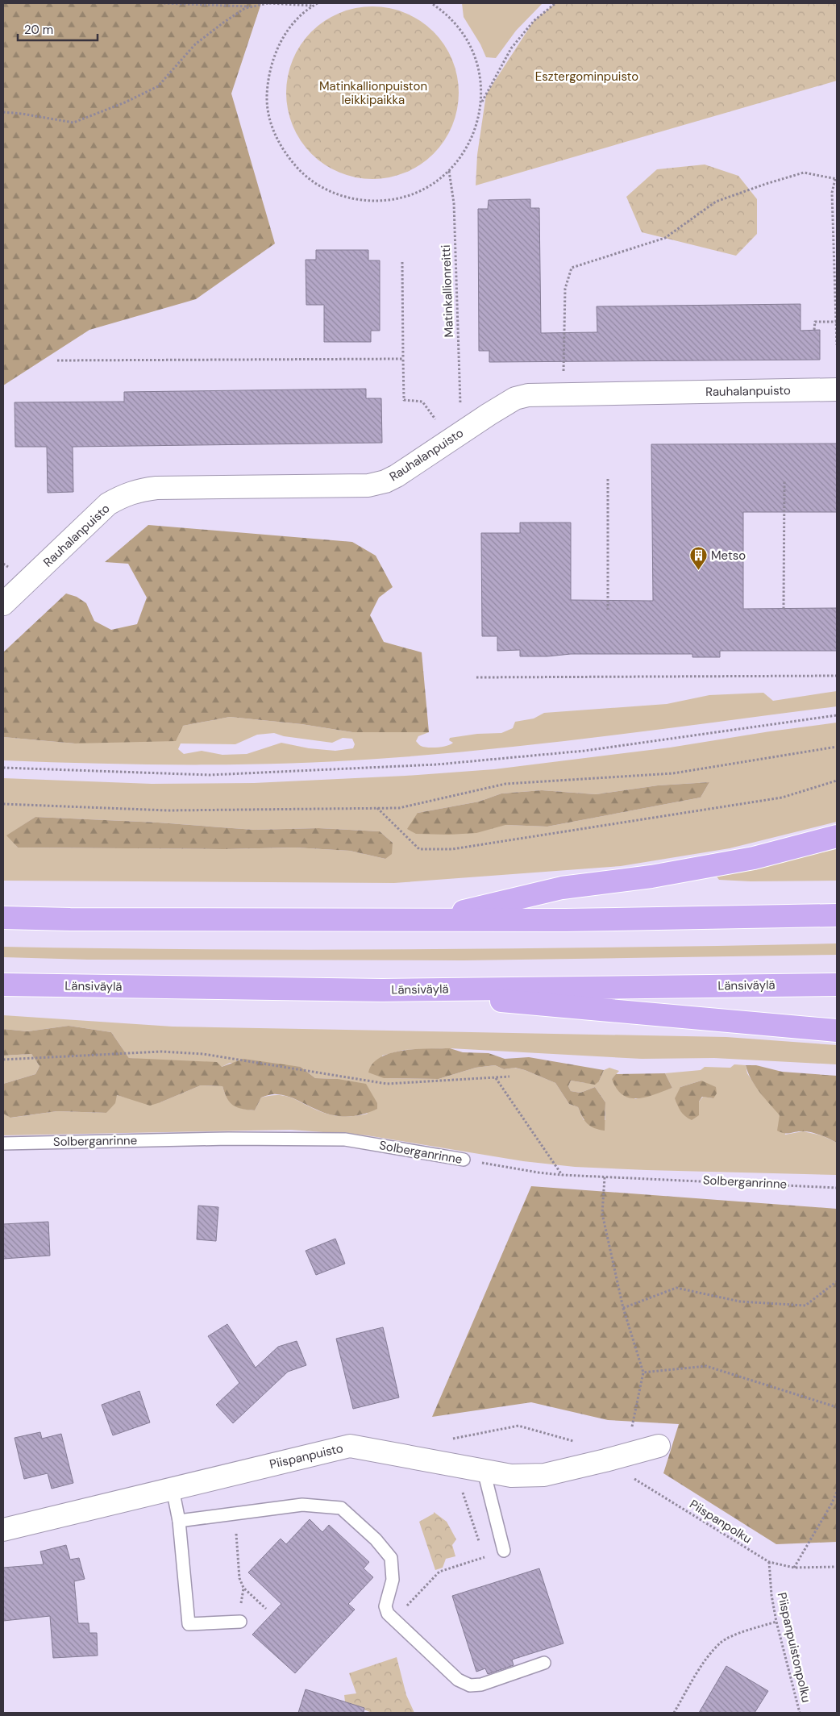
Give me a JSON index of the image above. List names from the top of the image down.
{
  "streets": {
    "highway": ["Länsiväylä"],
    "street": ["Rauhalanpuisto", "Piispanpuisto"],
    "lane": ["Solberganrinne"],
    "path": ["Matinkallionreitti", "Piispanpolku", "Piispanpuistonpolku"]
  },
  "crossings": [
    ["Piispanpuisto", "Piispanpolku"],
    ["Piispanpolku", "Piispanpuistonpolku"]
  ],
  "parks": ["Esztergominpuisto", "Matinkallionpuiston leikkipaikka"],
  "places": {
    "building": ["Metso"]
  },
  "scale_bar": "20 m"
}
